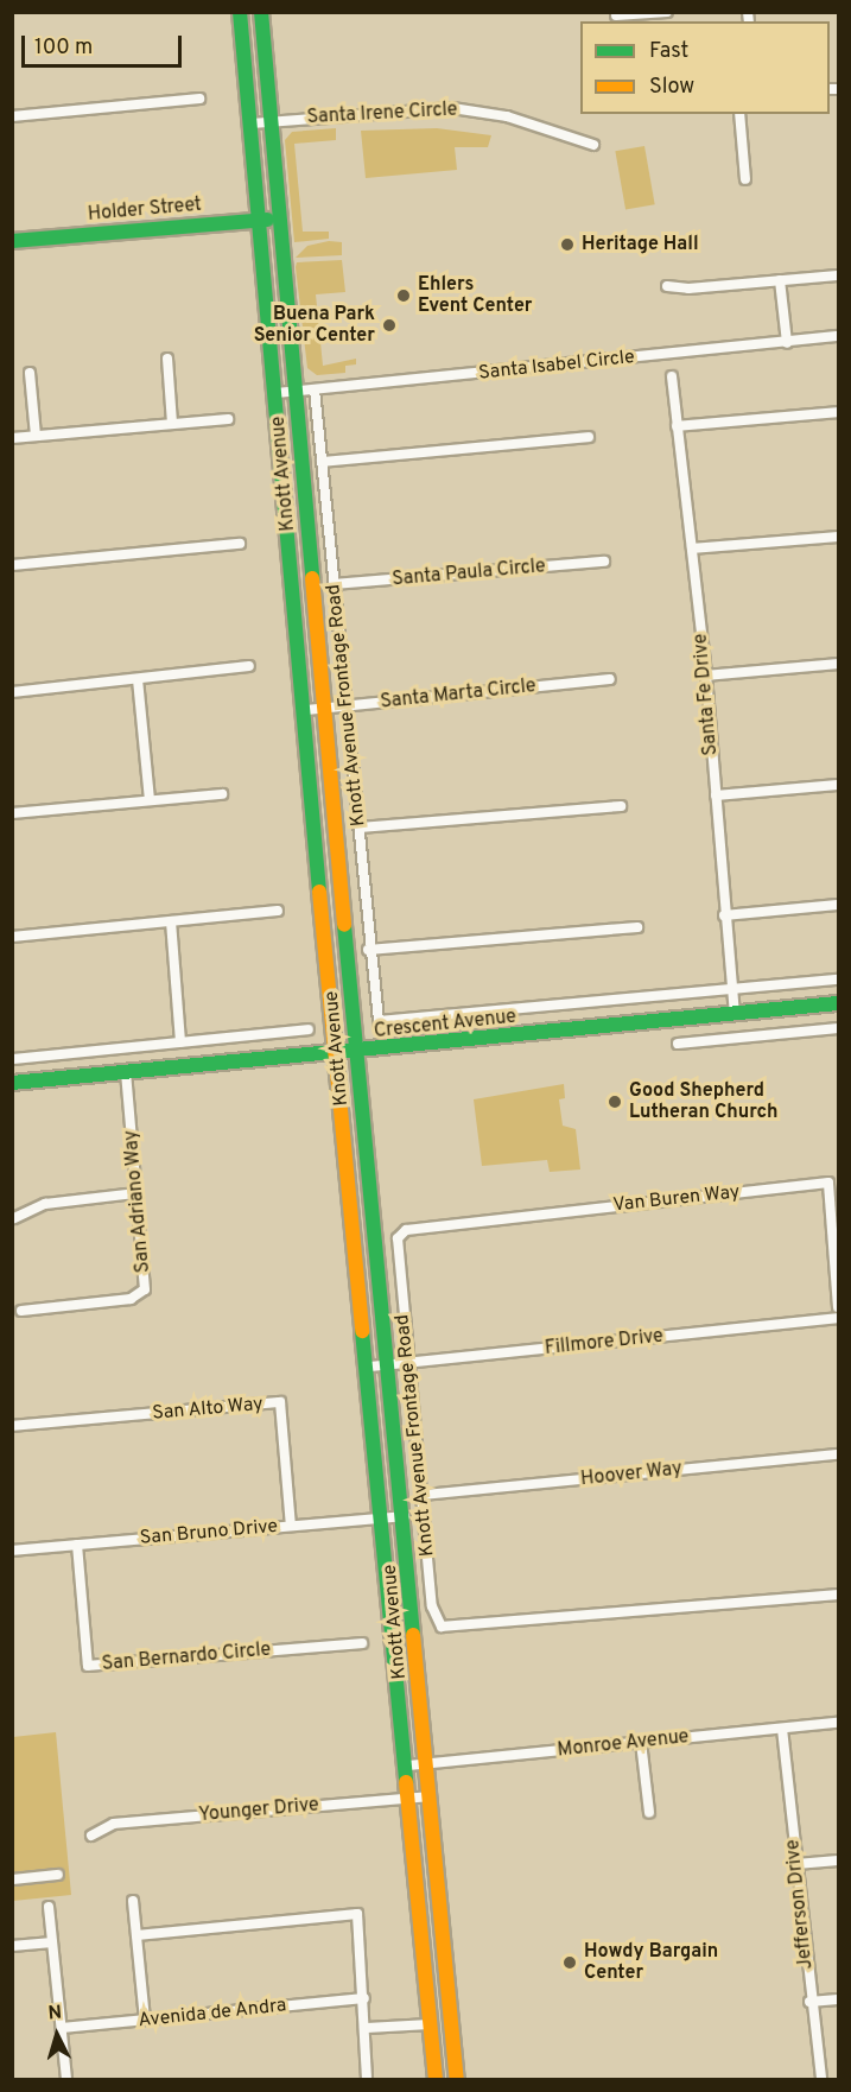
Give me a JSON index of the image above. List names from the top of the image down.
{
  "streets": {
    "main road": ["Holder Street", "Knott Avenue", "Crescent Avenue"],
    "street": [
      "Santa Irene Circle",
      "Santa Isabel Circle",
      "Santa Paula Circle",
      "Santa Marta Circle",
      "Santa Fe Drive",
      "Knott Avenue Frontage Road",
      "Van Buren Way",
      "San Adriano Way",
      "Fillmore Drive",
      "San Alto Way",
      "Hoover Way",
      "San Bruno Drive",
      "San Bernardo Circle",
      "Monroe Avenue",
      "Younger Drive",
      "Jefferson Drive",
      "Avenida de Andra"
    ]
  },
  "crossings": [
    ["Santa Irene Circle", "Knott Avenue"],
    ["Holder Street", "Knott Avenue"],
    ["Santa Isabel Circle", "Knott Avenue"],
    ["Santa Isabel Circle", "Knott Avenue Frontage Road"],
    ["Knott Avenue", "Santa Marta Circle"],
    ["Knott Avenue", "Crescent Avenue"],
    ["Knott Avenue", "Fillmore Drive"],
    ["Knott Avenue", "San Bruno Drive"],
    ["Knott Avenue", "Monroe Avenue"],
    ["Knott Avenue", "Younger Drive"],
    ["Santa Paula Circle", "Knott Avenue Frontage Road"],
    ["Santa Marta Circle", "Knott Avenue Frontage Road"],
    ["Santa Fe Drive", "Crescent Avenue"],
    ["Knott Avenue Frontage Road", "Crescent Avenue"],
    ["Knott Avenue Frontage Road", "Van Buren Way"],
    ["Knott Avenue Frontage Road", "Fillmore Drive"],
    ["Knott Avenue Frontage Road", "Hoover Way"],
    ["Crescent Avenue", "San Adriano Way"],
    ["San Alto Way", "San Bruno Drive"],
    ["San Bruno Drive", "San Bernardo Circle"],
    ["Monroe Avenue", "Jefferson Drive"]
  ],
  "places": [
    "Heritage Hall",
    "Ehlers Event Center",
    "Buena Park Senior Center",
    "Good Shepherd Lutheran Church",
    "Howdy Bargain Center"
  ],
  "legend": ["Fast", "Slow"],
  "scale_bar": "100 m",
  "north": "top"
}
